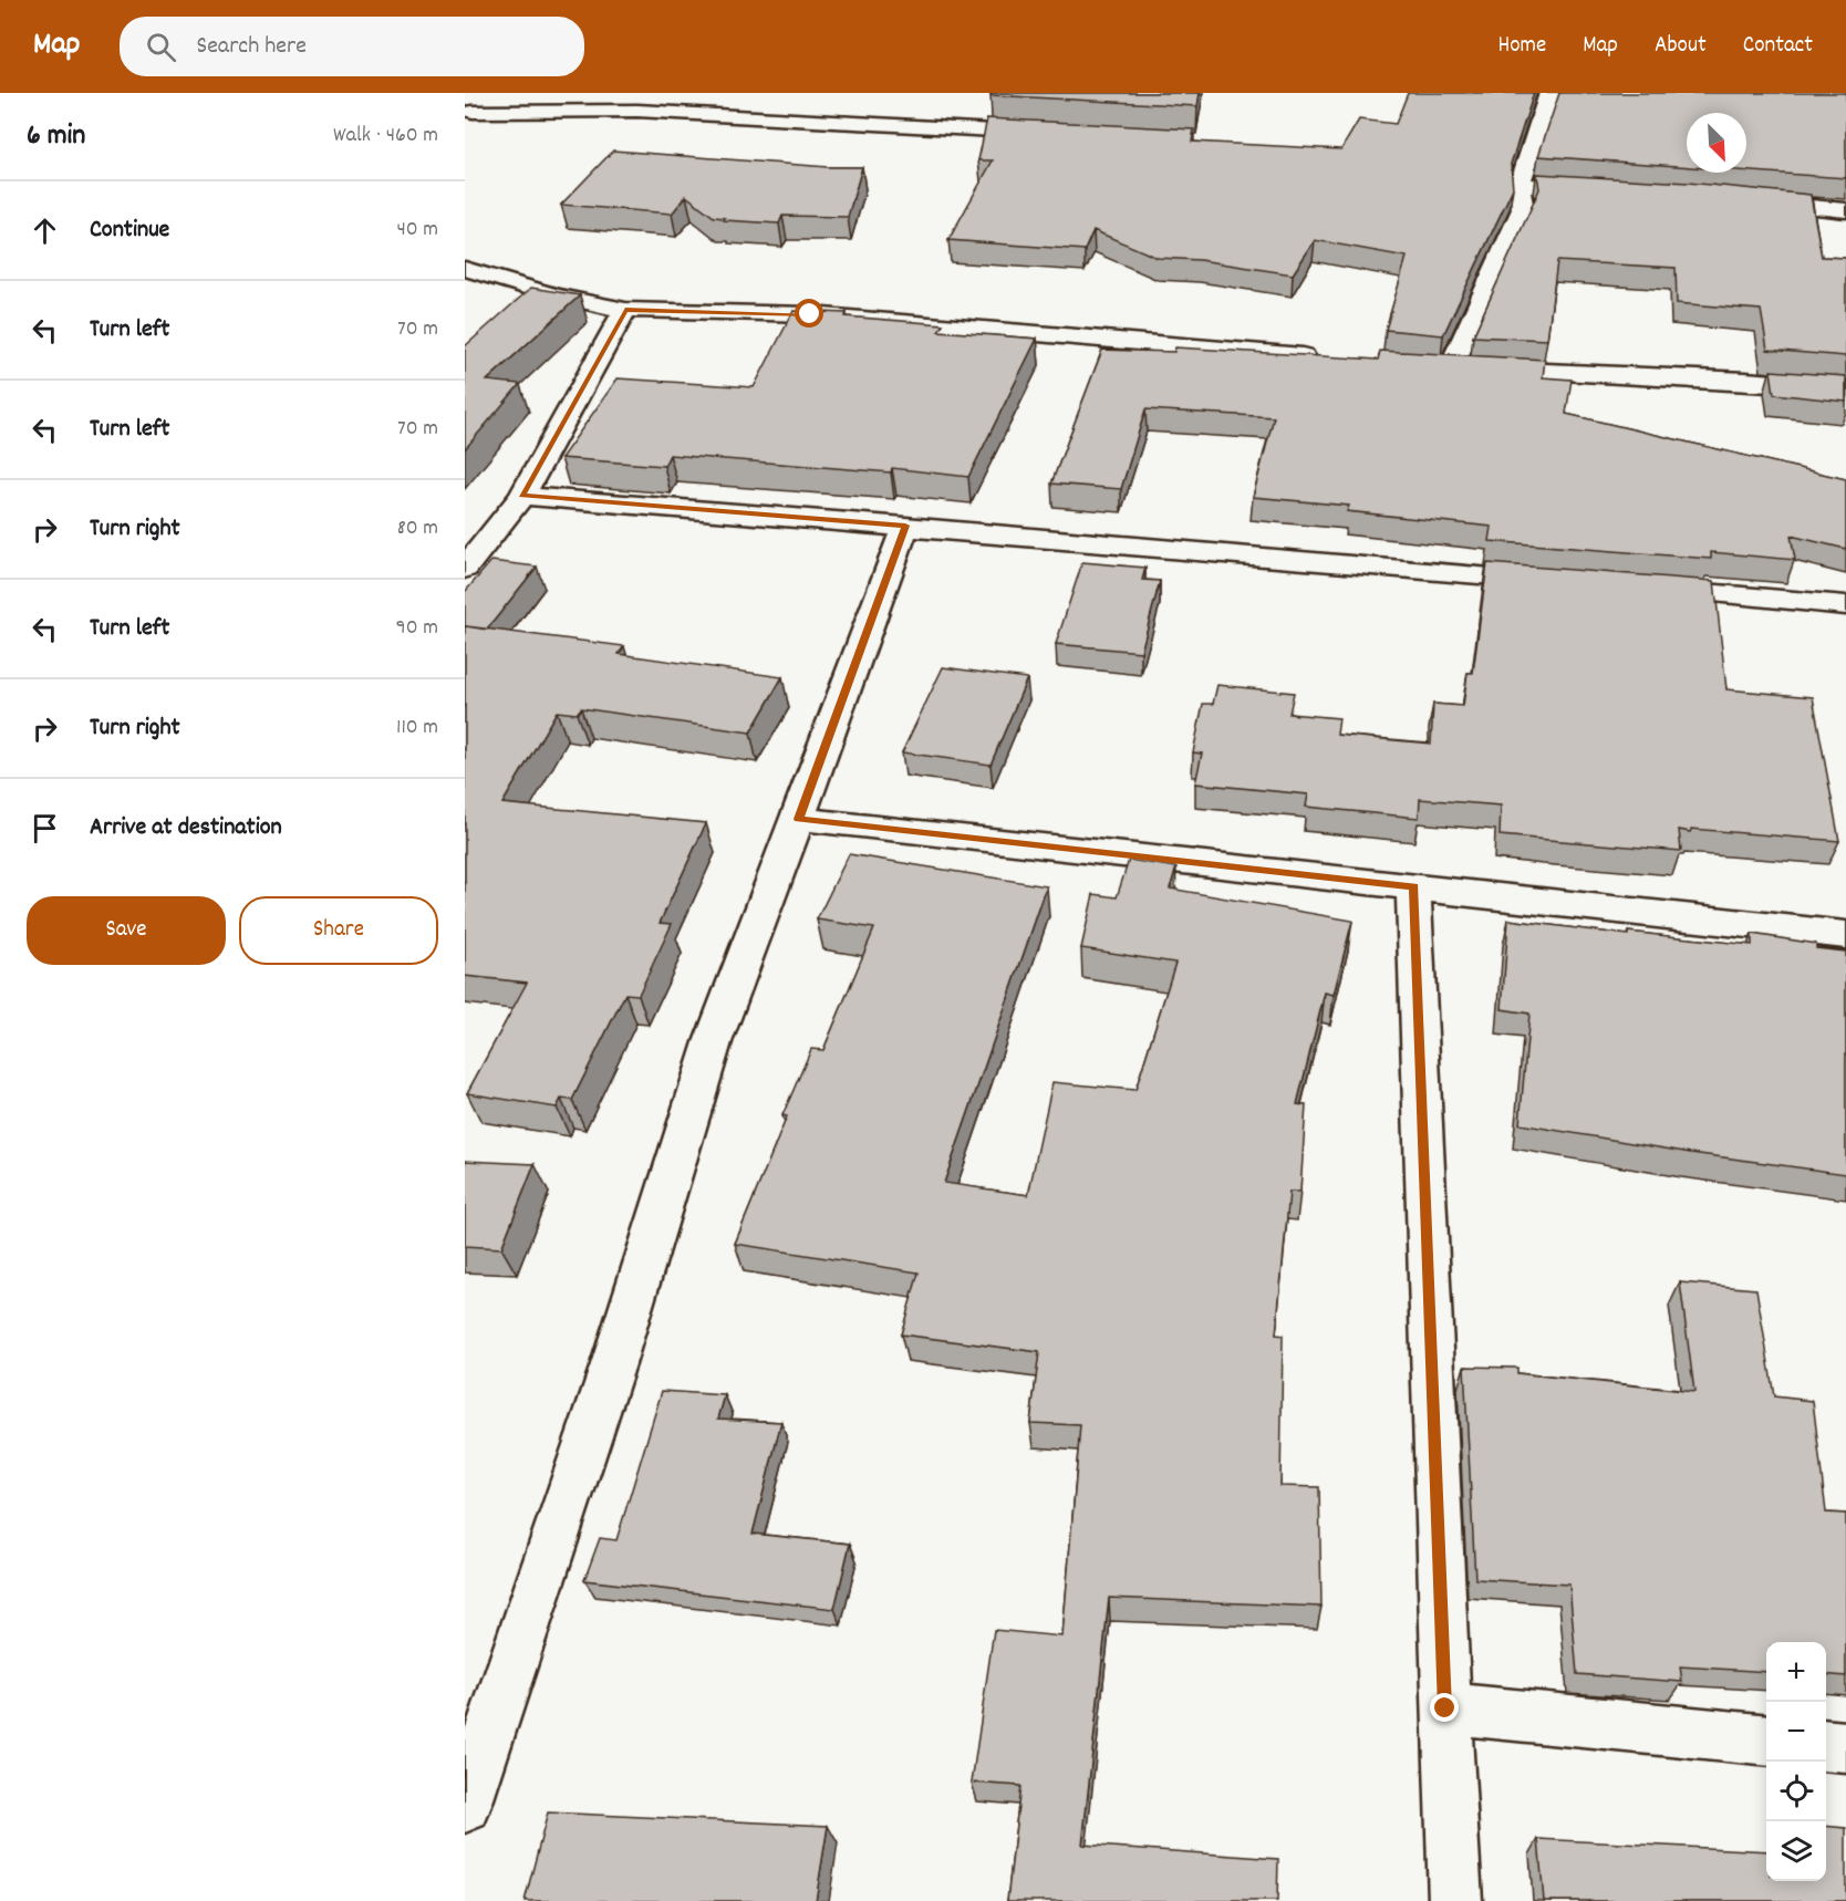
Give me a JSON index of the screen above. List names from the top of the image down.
{
  "north": "bottom right",
  "page": {
    "header": "Map",
    "search": "Search here",
    "nav": [
      "Home",
      "Map",
      "About",
      "Contact"
    ],
    "heading": ["6 min", "Walk · 460 m"],
    "list": [
      ["Continue", "40 m"],
      ["Turn left", "70 m"],
      ["Turn left", "70 m"],
      ["Turn right", "80 m"],
      ["Turn left", "90 m"],
      ["Turn right", "110 m"],
      "Arrive at destination"
    ],
    "buttons": ["Save", "Share"],
    "map_buttons": ["+", "−"]
  }
}
